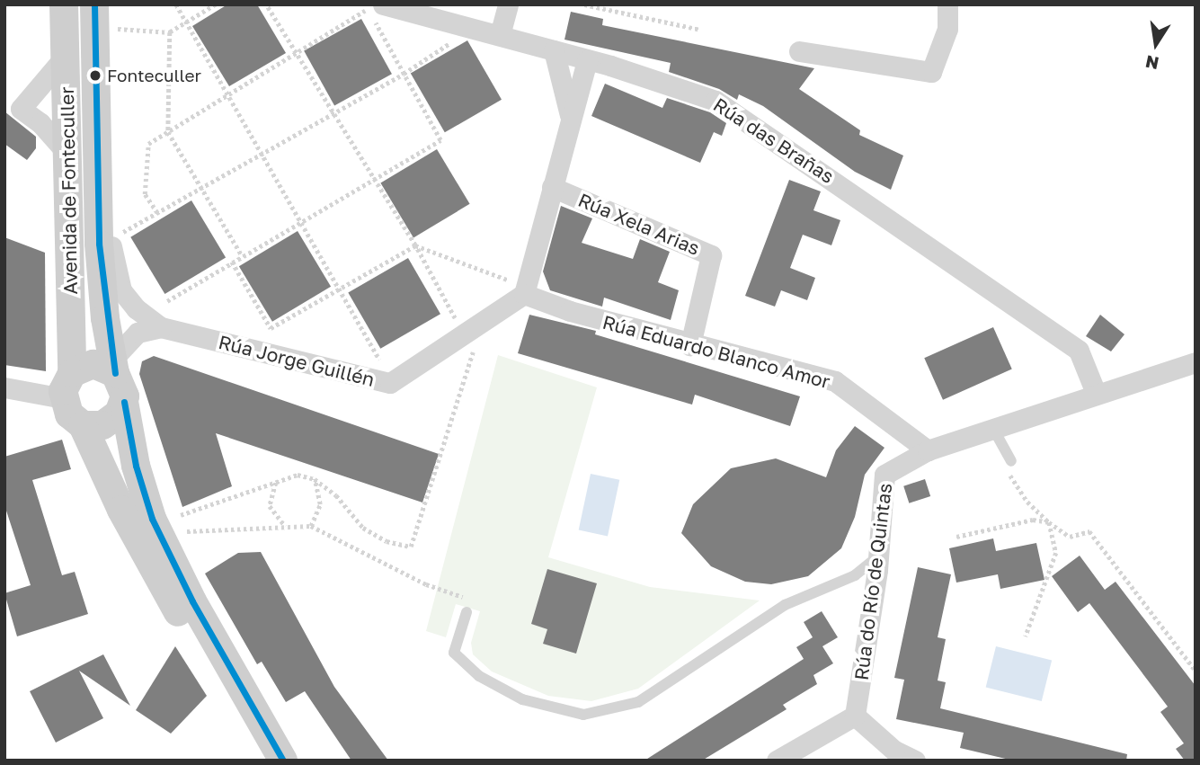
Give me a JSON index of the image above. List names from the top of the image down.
{
  "streets": {
    "main road": ["Avenida de Fonteculler"],
    "street": [
      "Rúa das Brañas",
      "Rúa Xela Arias",
      "Rúa Eduardo Blanco Amor",
      "Rúa Jorge Guillén",
      "Rúa do Río de Quintas"
    ]
  },
  "crossings": [
    ["Rúa das Brañas", "Rúa do Río de Quintas"],
    ["Avenida de Fonteculler", "Rúa Jorge Guillén"],
    ["Rúa Xela Arias", "Rúa Eduardo Blanco Amor"],
    ["Rúa Eduardo Blanco Amor", "Rúa Jorge Guillén"],
    ["Rúa Eduardo Blanco Amor", "Rúa do Río de Quintas"]
  ],
  "places": ["Fonteculler"],
  "north": "bottom"
}
